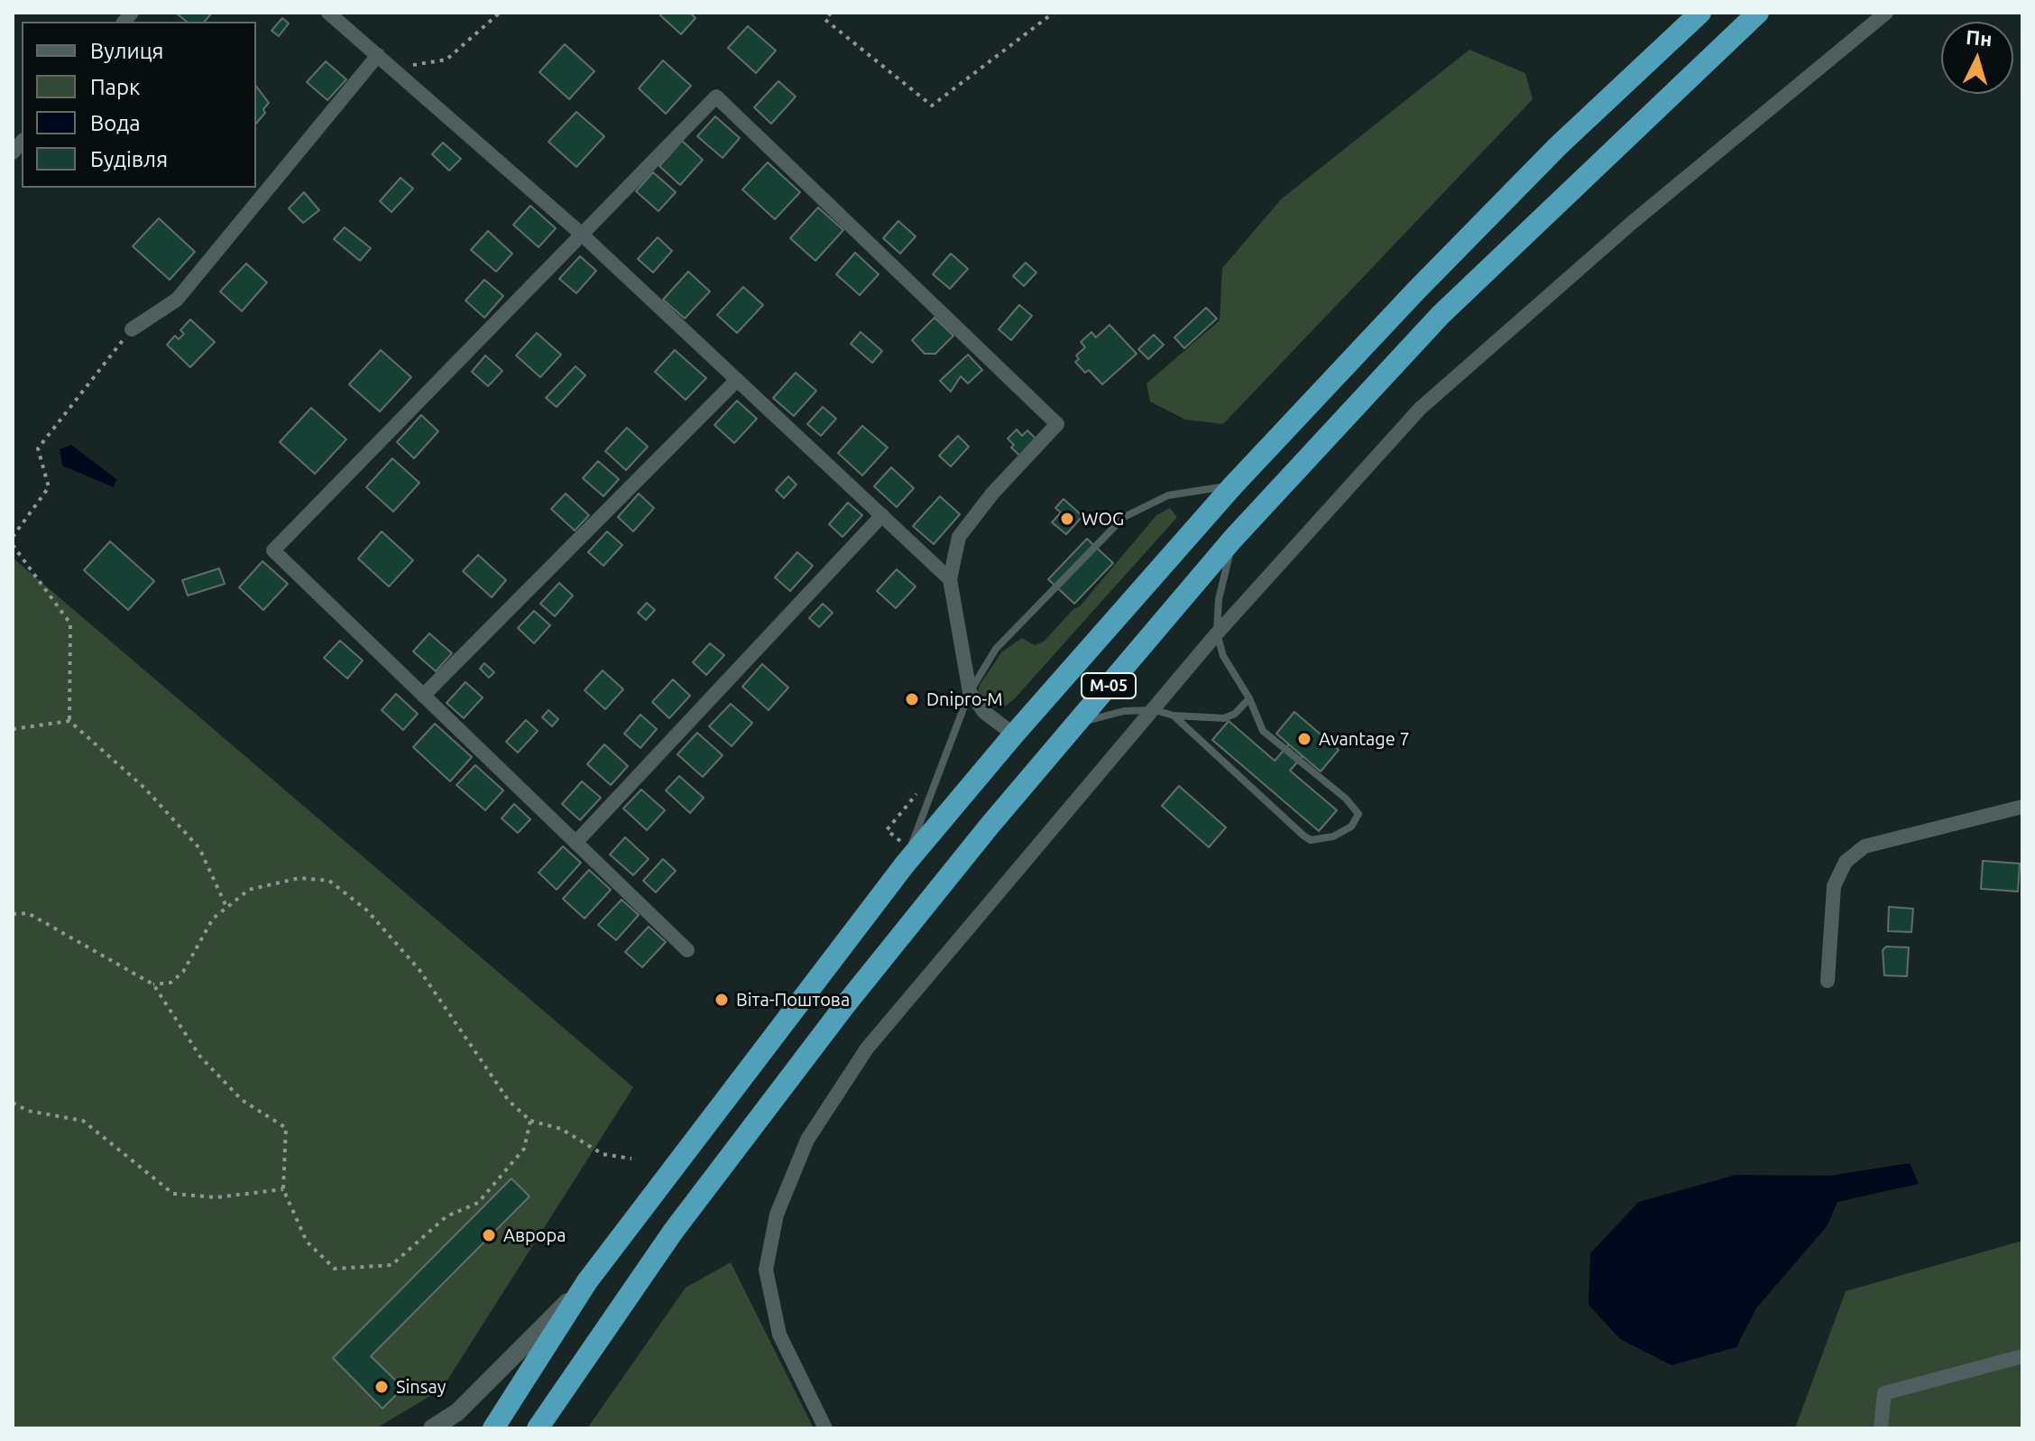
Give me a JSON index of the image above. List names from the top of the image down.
{
  "streets": {
    "highway": ["М-05"]
  },
  "places": [
    "WOG",
    "Dnipro-M",
    "Avantage 7",
    "Віта-Поштова",
    "Аврора",
    "Sinsay"
  ],
  "legend": [
    "Вулиця",
    "Парк",
    "Вода",
    "Будівля"
  ],
  "north": "top"
}
